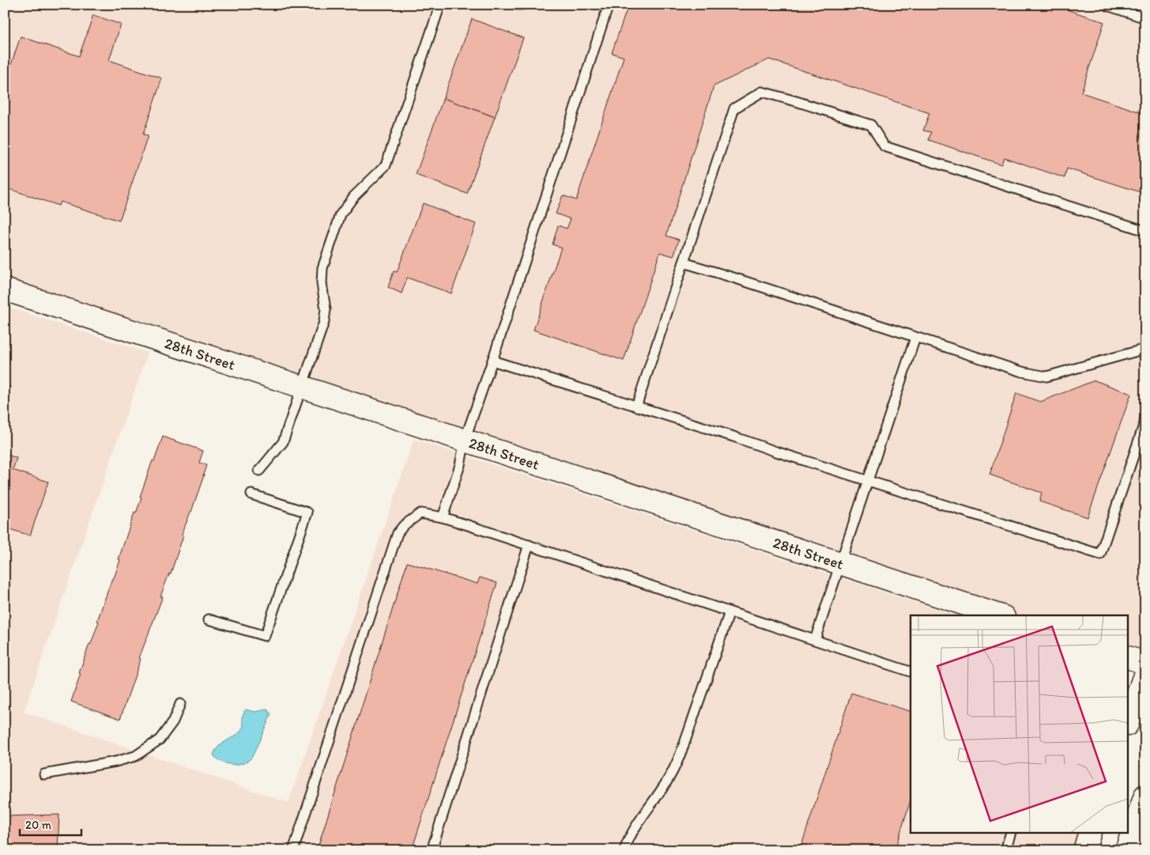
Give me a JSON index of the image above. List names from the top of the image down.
{
  "streets": {
    "street": ["28th Street"]
  },
  "scale_bar": "20 m"
}
